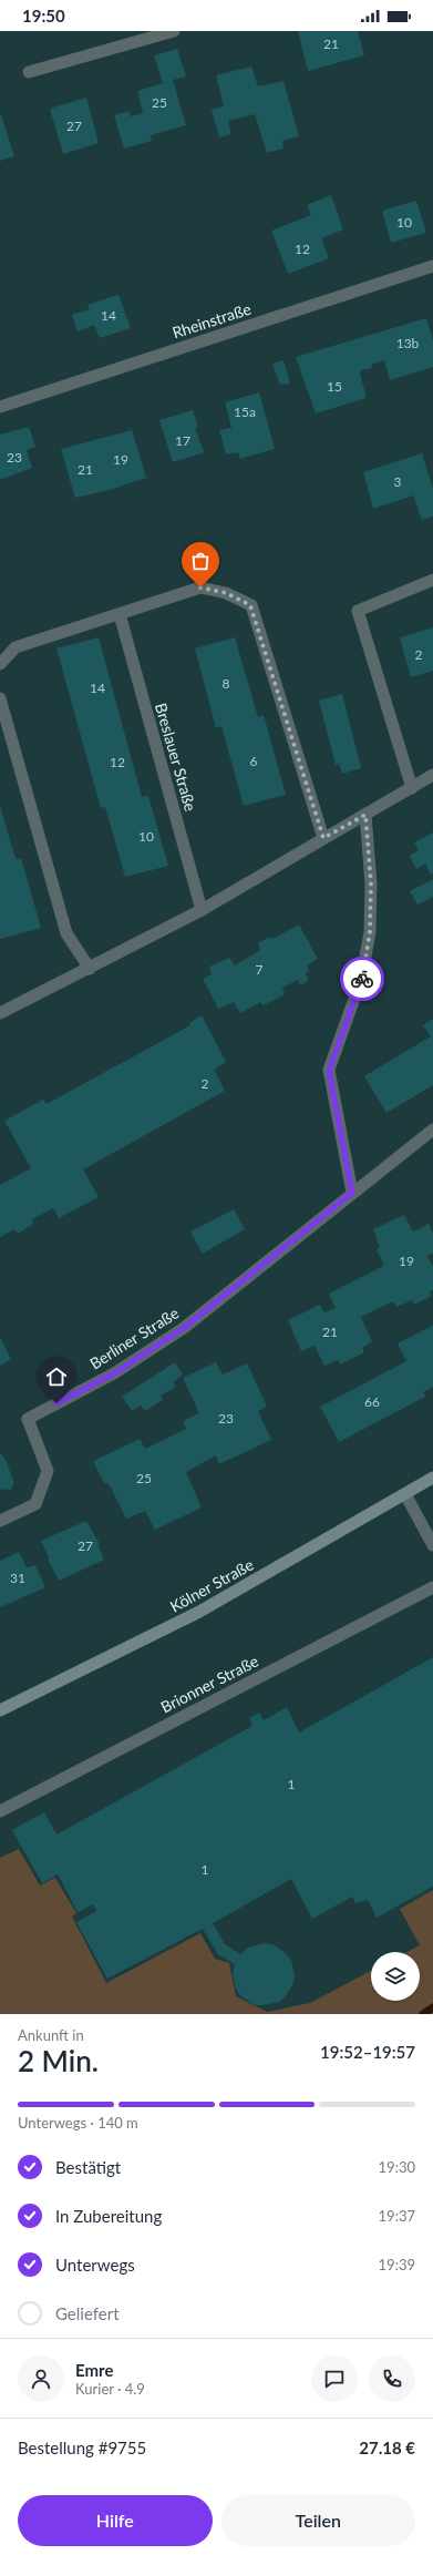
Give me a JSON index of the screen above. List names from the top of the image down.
{
  "streets": {
    "main road": ["Kölner Straße"],
    "street": [
      "Rheinstraße",
      "Breslauer Straße",
      "Berliner Straße",
      "Brionner Straße"
    ]
  },
  "house_numbers": [
    "21",
    "25",
    "27",
    "10",
    "12",
    "14",
    "13b",
    "15",
    "15a",
    "17",
    "23",
    "19",
    "21",
    "3",
    "2",
    "8",
    "14",
    "6",
    "12",
    "10",
    "7",
    "2",
    "19",
    "21",
    "66",
    "23",
    "25",
    "27",
    "31",
    "1",
    "1"
  ],
  "page": {
    "status": "19:50",
    "heading": ["2 Min.", "Ankunft in", "19:52–19:57"],
    "panel": [
      "Emre",
      "Kurier · 4.9",
      "Bestellung #9755",
      "27.18 €"
    ],
    "bar": "Unterwegs · 140 m",
    "list": [
      ["Bestätigt", "19:30"],
      ["In Zubereitung", "19:37"],
      ["Unterwegs", "19:39"],
      "Geliefert"
    ],
    "buttons": ["Hilfe", "Teilen"]
  }
}
